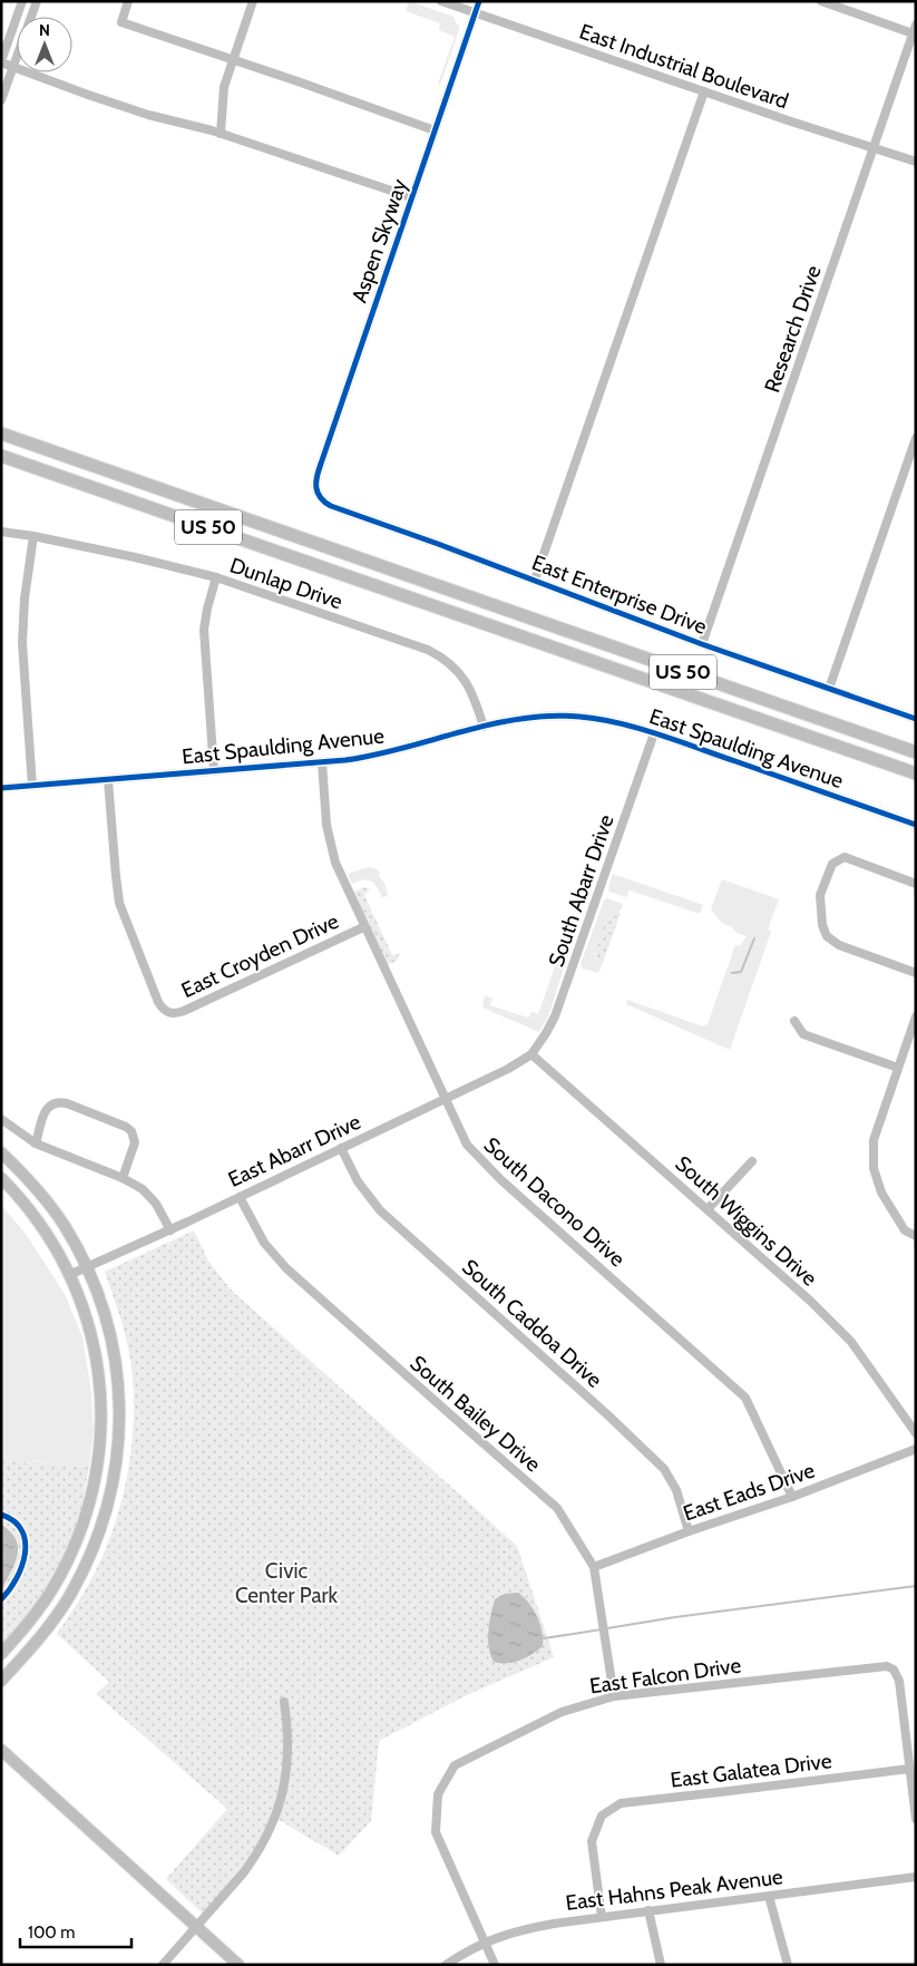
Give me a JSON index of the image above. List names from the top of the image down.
{
  "streets": {
    "highway": ["US 50"],
    "street": [
      "East Industrial Boulevard",
      "Aspen Skyway",
      "Research Drive",
      "Dunlap Drive",
      "East Enterprise Drive",
      "East Spaulding Avenue",
      "South Abarr Drive",
      "East Croyden Drive",
      "East Abarr Drive",
      "South Dacono Drive",
      "South Wiggins Drive",
      "South Caddoa Drive",
      "South Bailey Drive",
      "East Eads Drive",
      "East Falcon Drive",
      "East Galatea Drive",
      "East Hahns Peak Avenue"
    ]
  },
  "crossings": [
    ["East Industrial Boulevard", "Aspen Skyway"],
    ["East Industrial Boulevard", "Research Drive"],
    ["Aspen Skyway", "East Enterprise Drive"],
    ["Research Drive", "East Enterprise Drive"],
    ["Dunlap Drive", "East Spaulding Avenue"],
    ["East Spaulding Avenue", "South Abarr Drive"],
    ["East Spaulding Avenue", "East Croyden Drive"],
    ["East Spaulding Avenue", "South Dacono Drive"],
    ["South Abarr Drive", "East Abarr Drive"],
    ["South Abarr Drive", "South Wiggins Drive"],
    ["East Croyden Drive", "South Dacono Drive"],
    ["East Abarr Drive", "South Dacono Drive"],
    ["East Abarr Drive", "South Wiggins Drive"],
    ["East Abarr Drive", "South Caddoa Drive"],
    ["East Abarr Drive", "South Bailey Drive"],
    ["South Dacono Drive", "East Eads Drive"],
    ["South Caddoa Drive", "East Eads Drive"],
    ["South Bailey Drive", "East Eads Drive"],
    ["South Bailey Drive", "East Falcon Drive"],
    ["East Falcon Drive", "East Galatea Drive"],
    ["East Falcon Drive", "East Hahns Peak Avenue"],
    ["East Galatea Drive", "East Hahns Peak Avenue"]
  ],
  "parks": ["Civic Center Park"],
  "scale_bar": "100 m",
  "north": "top"
}
